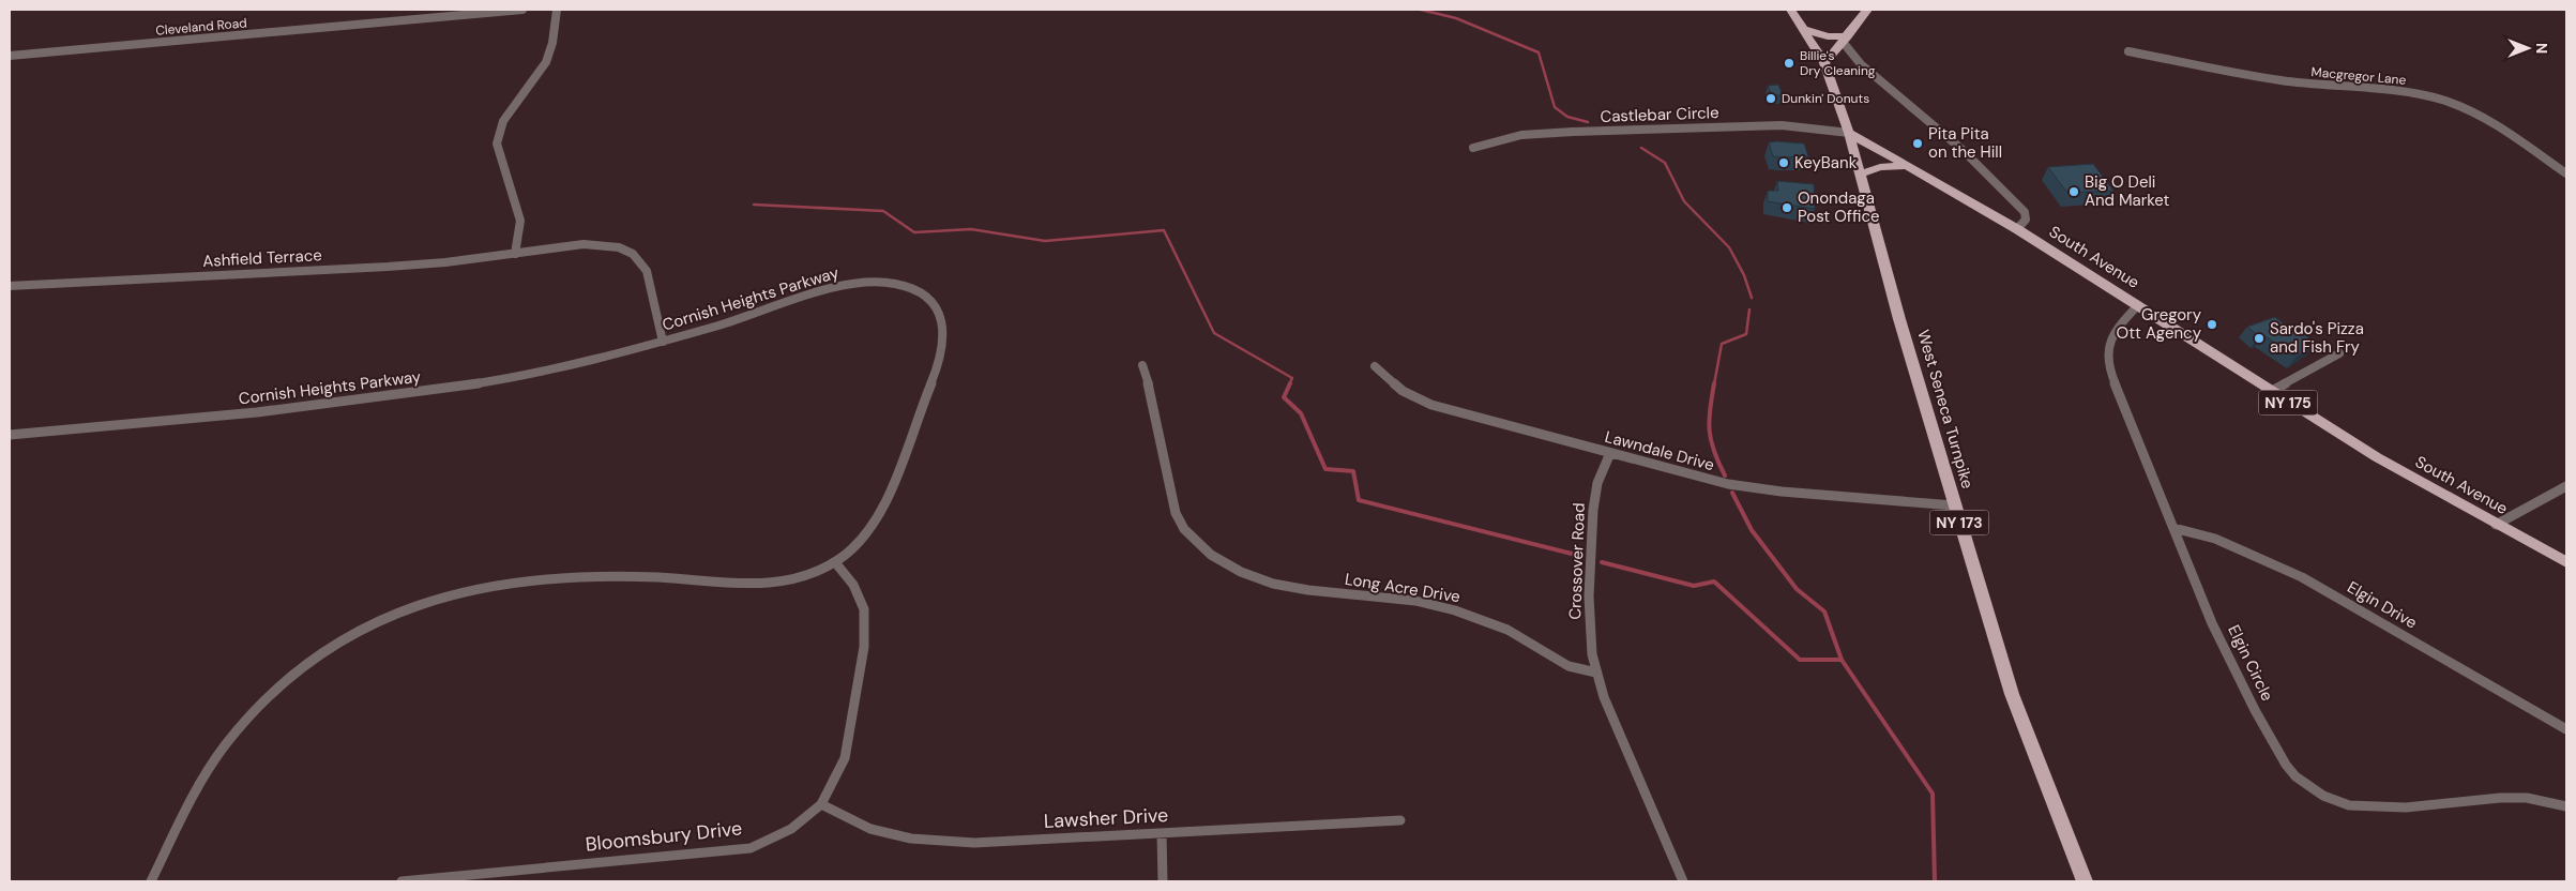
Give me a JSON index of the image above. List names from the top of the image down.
{
  "streets": {
    "main road": [
      "South Avenue",
      "NY 175",
      "West Seneca Turnpike",
      "NY 173"
    ],
    "street": [
      "Cleveland Road",
      "Macgregor Lane",
      "Castlebar Circle",
      "Ashfield Terrace",
      "Cornish Heights Parkway",
      "Lawndale Drive",
      "Crossover Road",
      "Long Acre Drive",
      "Elgin Drive",
      "Elgin Circle",
      "Lawsher Drive",
      "Bloomsbury Drive"
    ]
  },
  "crossings": [
    ["Castlebar Circle", "South Avenue"],
    ["Castlebar Circle", "West Seneca Turnpike"],
    ["South Avenue", "West Seneca Turnpike"],
    ["South Avenue", "Elgin Circle"],
    ["Ashfield Terrace", "Cornish Heights Parkway"],
    ["Cornish Heights Parkway", "Bloomsbury Drive"],
    ["West Seneca Turnpike", "Lawndale Drive"],
    ["Lawndale Drive", "Crossover Road"],
    ["Crossover Road", "Long Acre Drive"],
    ["Elgin Drive", "Elgin Circle"],
    ["Lawsher Drive", "Bloomsbury Drive"]
  ],
  "places": [
    "Billie's Dry Cleaning",
    "Dunkin' Donuts",
    "Pita Pita on the Hill",
    "KeyBank",
    "Big O Deli And Market",
    "Onondaga Post Office",
    "Gregory Ott Agency",
    "Sardo's Pizza and Fish Fry"
  ],
  "north": "right"
}
